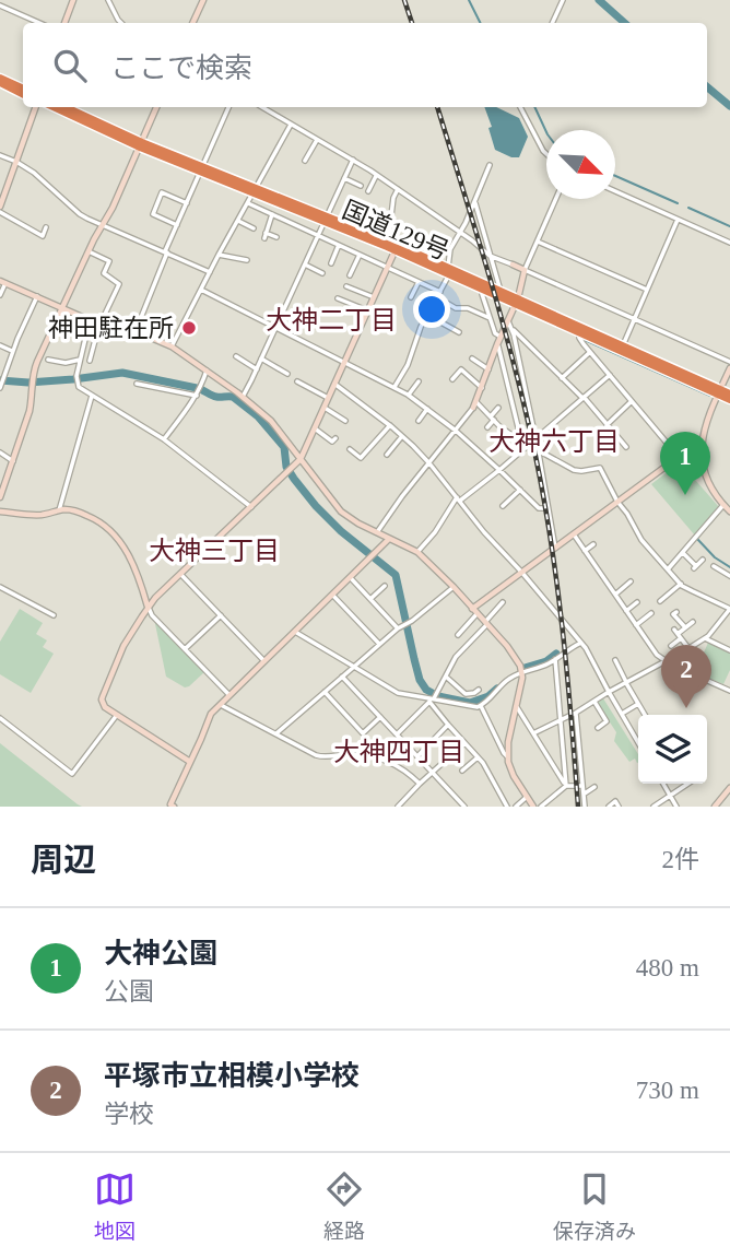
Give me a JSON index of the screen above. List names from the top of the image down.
{
  "streets": {
    "highway": ["国道129号"]
  },
  "districts": [
    "大神二丁目",
    "大神六丁目",
    "大神三丁目",
    "大神四丁目"
  ],
  "places": ["神田駐在所"],
  "north": "bottom right",
  "page": {
    "search": "ここで検索",
    "pins": ["1", "2"],
    "heading": ["周辺", "2件"],
    "list": [
      {
        "mark": "1",
        "name": "大神公園",
        "note": "公園",
        "value": "480 m"
      },
      {
        "mark": "2",
        "name": "平塚市立相模小学校",
        "note": "学校",
        "value": "730 m"
      }
    ],
    "nav": ["地図", "経路", "保存済み"]
  }
}
